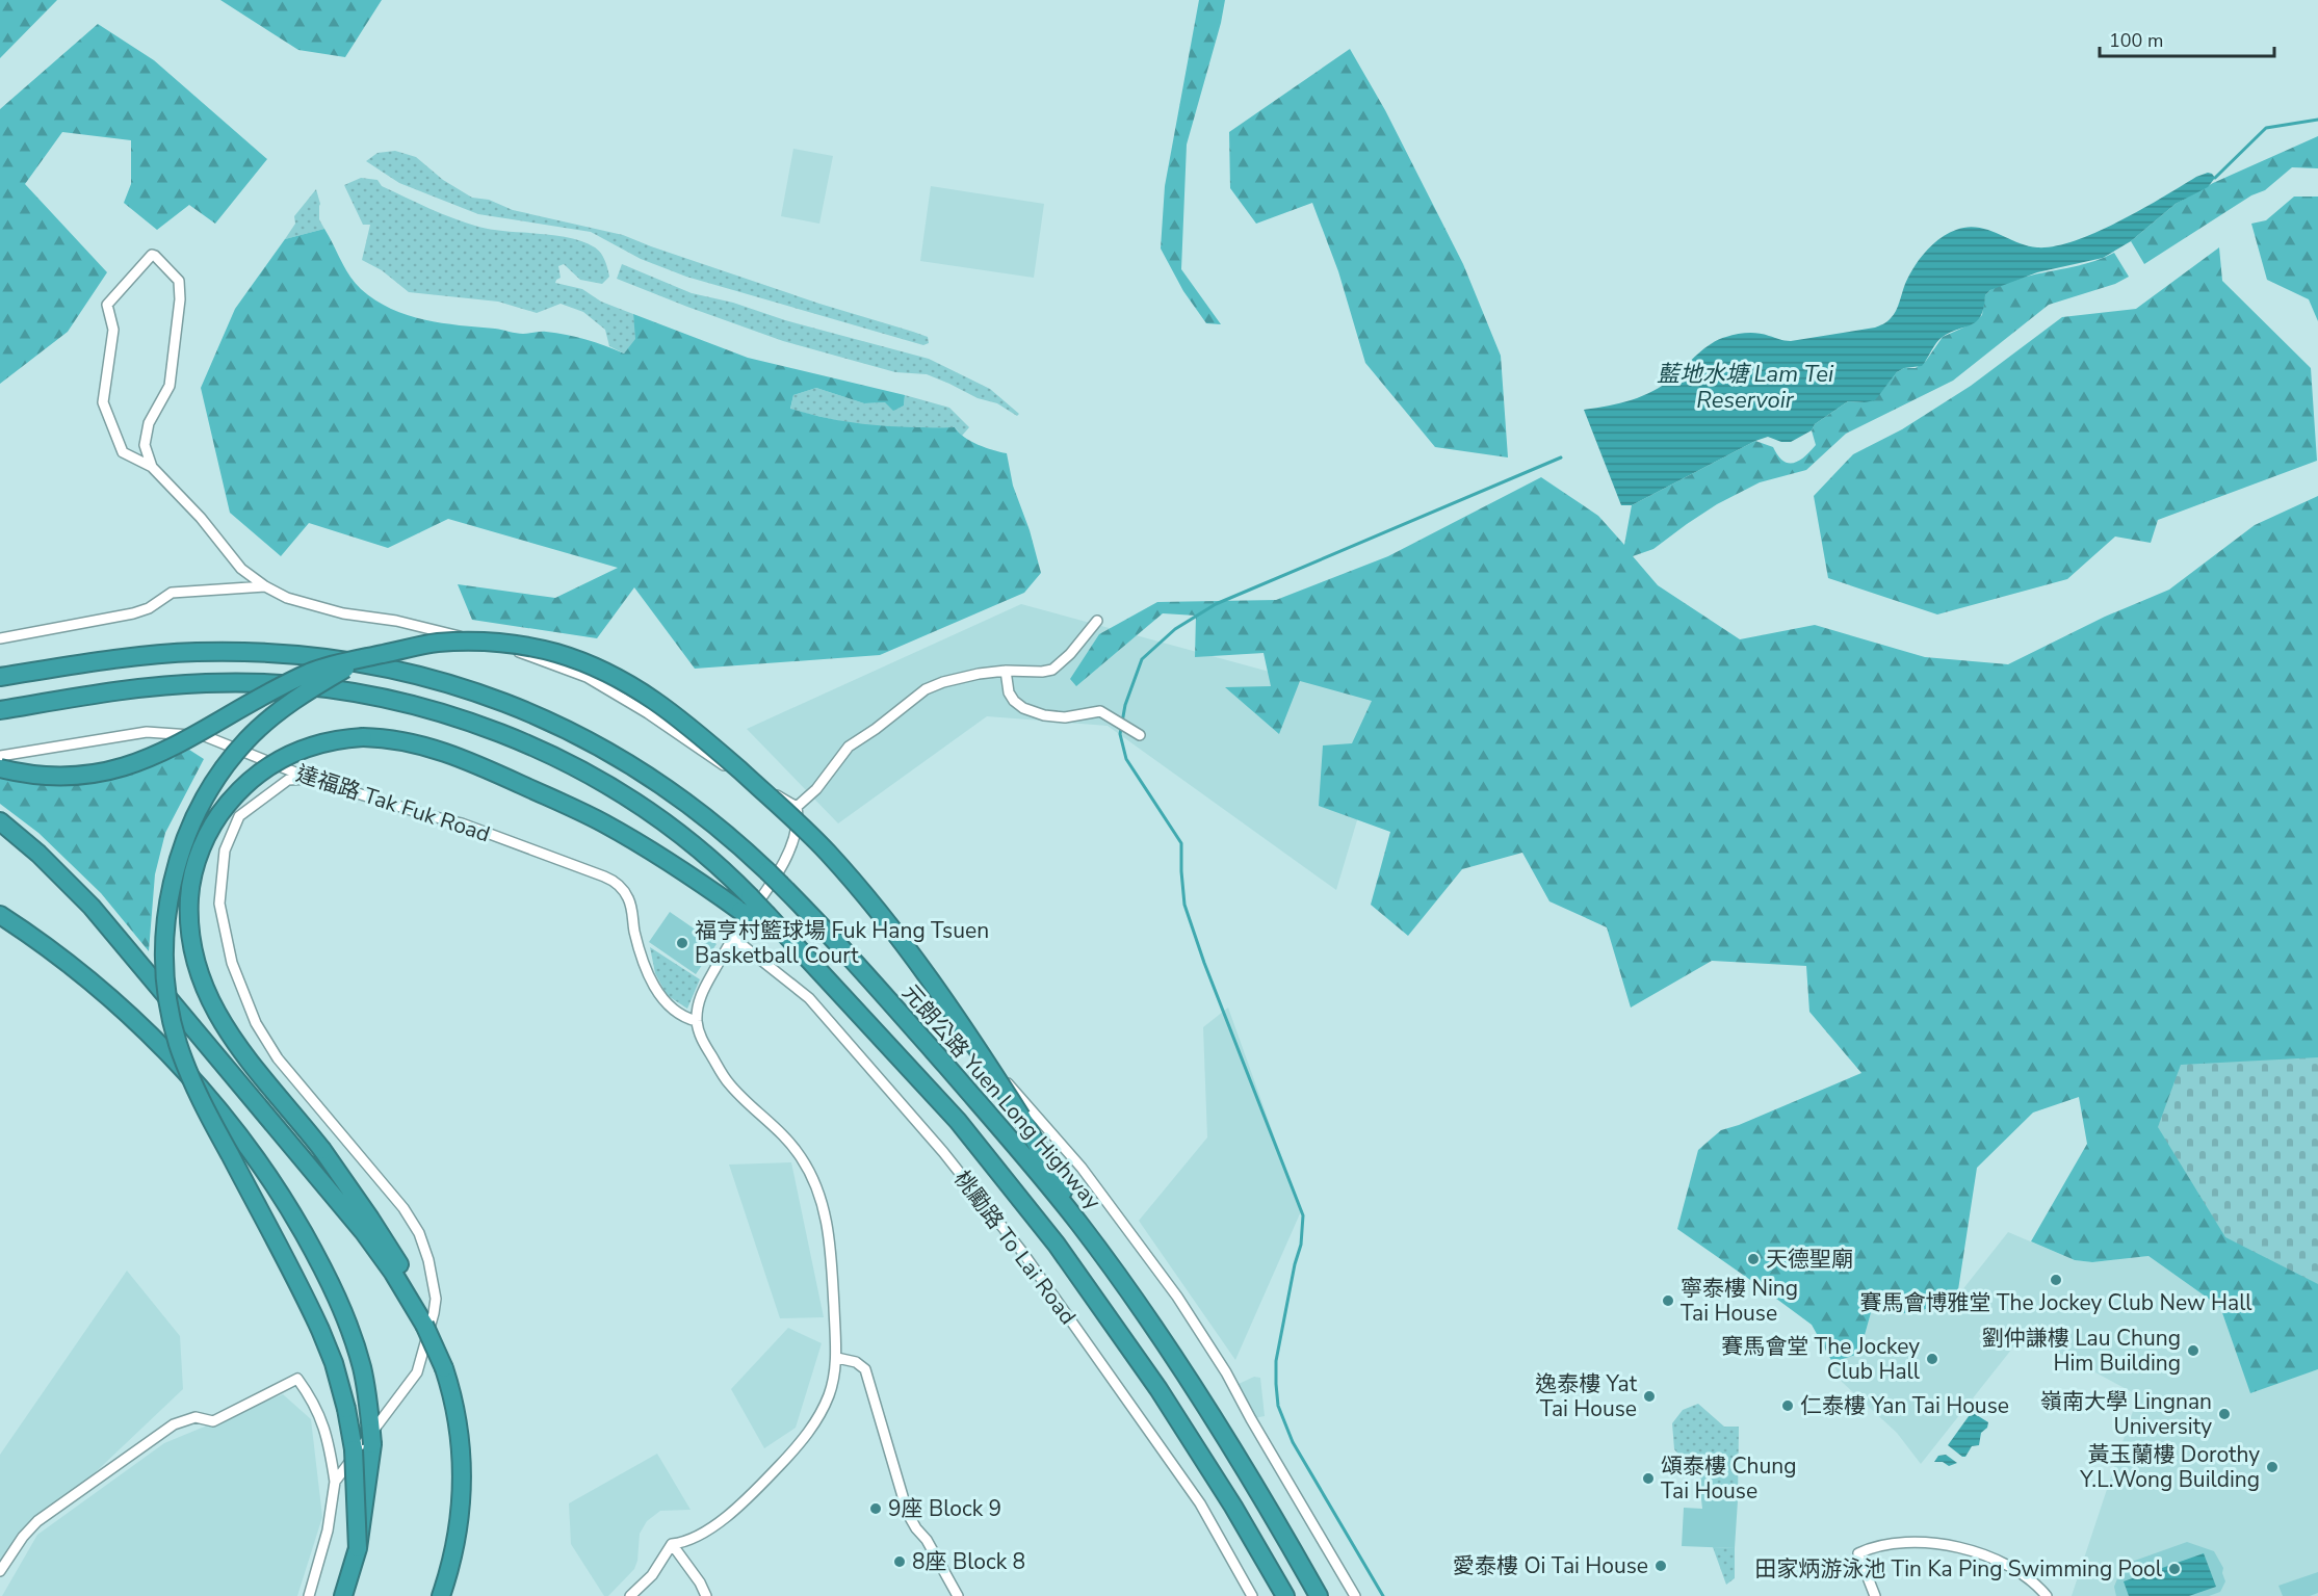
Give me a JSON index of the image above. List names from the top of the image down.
{
  "streets": {
    "highway": ["元朗公路 Yuen Long Highway"],
    "street": ["達福路 Tak Fuk Road", "桃勵路 To Lai Road"]
  },
  "water": ["藍地水塘 Lam Tei Reservoir"],
  "places": [
    "福亨村籃球場 Fuk Hang Tsuen Basketball Court",
    "天德聖廟",
    "賽馬會博雅堂 The Jockey Club New Hall",
    "寧泰樓 Ning Tai House",
    "劉仲謙樓 Lau Chung Him Building",
    "賽馬會堂 The Jockey Club Hall",
    "逸泰樓 Yat Tai House",
    "仁泰樓 Yan Tai House",
    "嶺南大學 Lingnan University",
    "黃玉蘭樓 Dorothy Y.L.Wong Building",
    "頌泰樓 Chung Tai House",
    "9座 Block 9",
    "8座 Block 8",
    "愛泰樓 Oi Tai House",
    "田家炳游泳池 Tin Ka Ping Swimming Pool"
  ],
  "scale_bar": "100 m"
}
